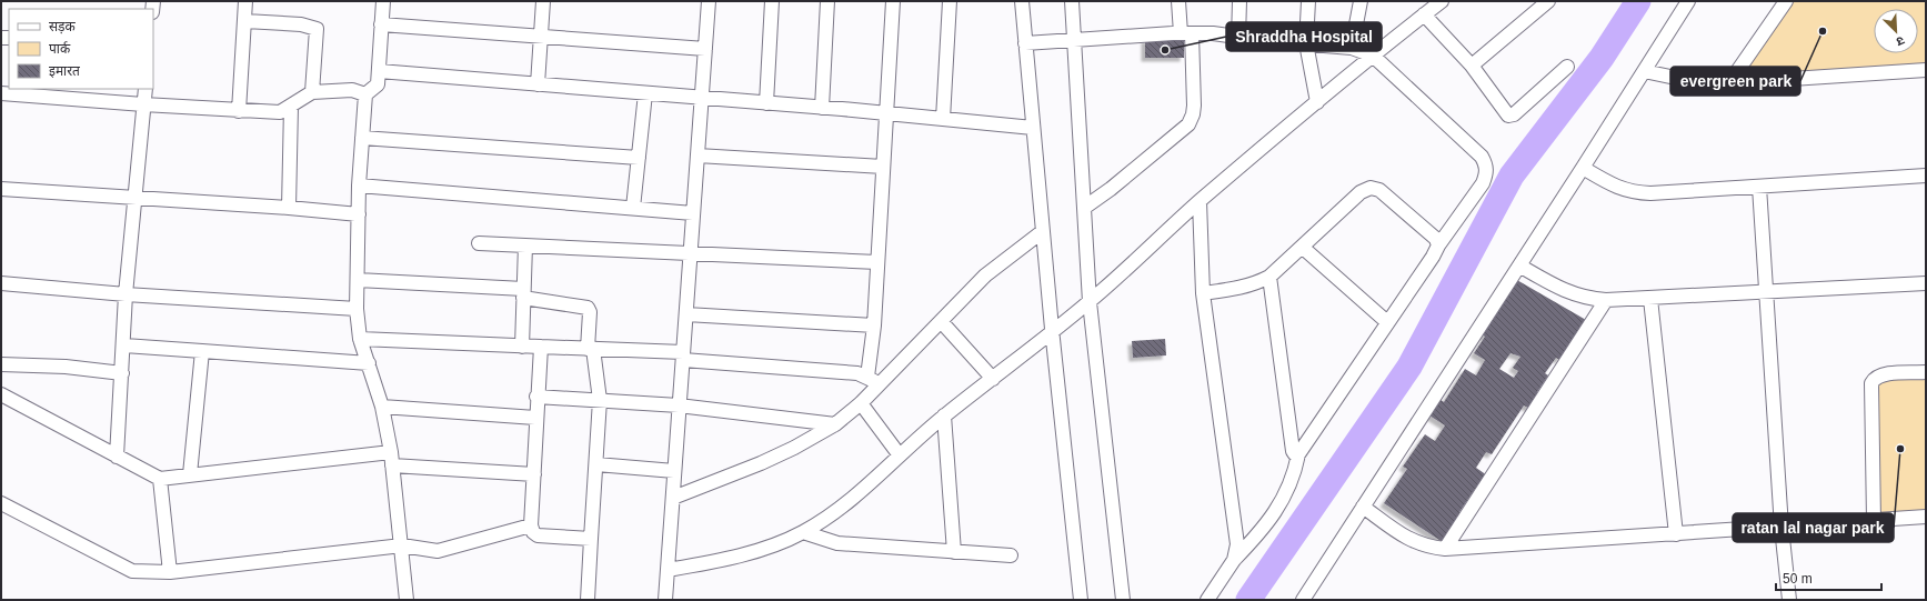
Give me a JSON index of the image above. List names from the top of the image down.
{
  "places": ["evergreen park", "Shraddha Hospital", "ratan lal nagar park"],
  "legend": ["सड़क", "पार्क", "इमारत"],
  "scale_bar": "50 m",
  "north": "bottom right"
}
